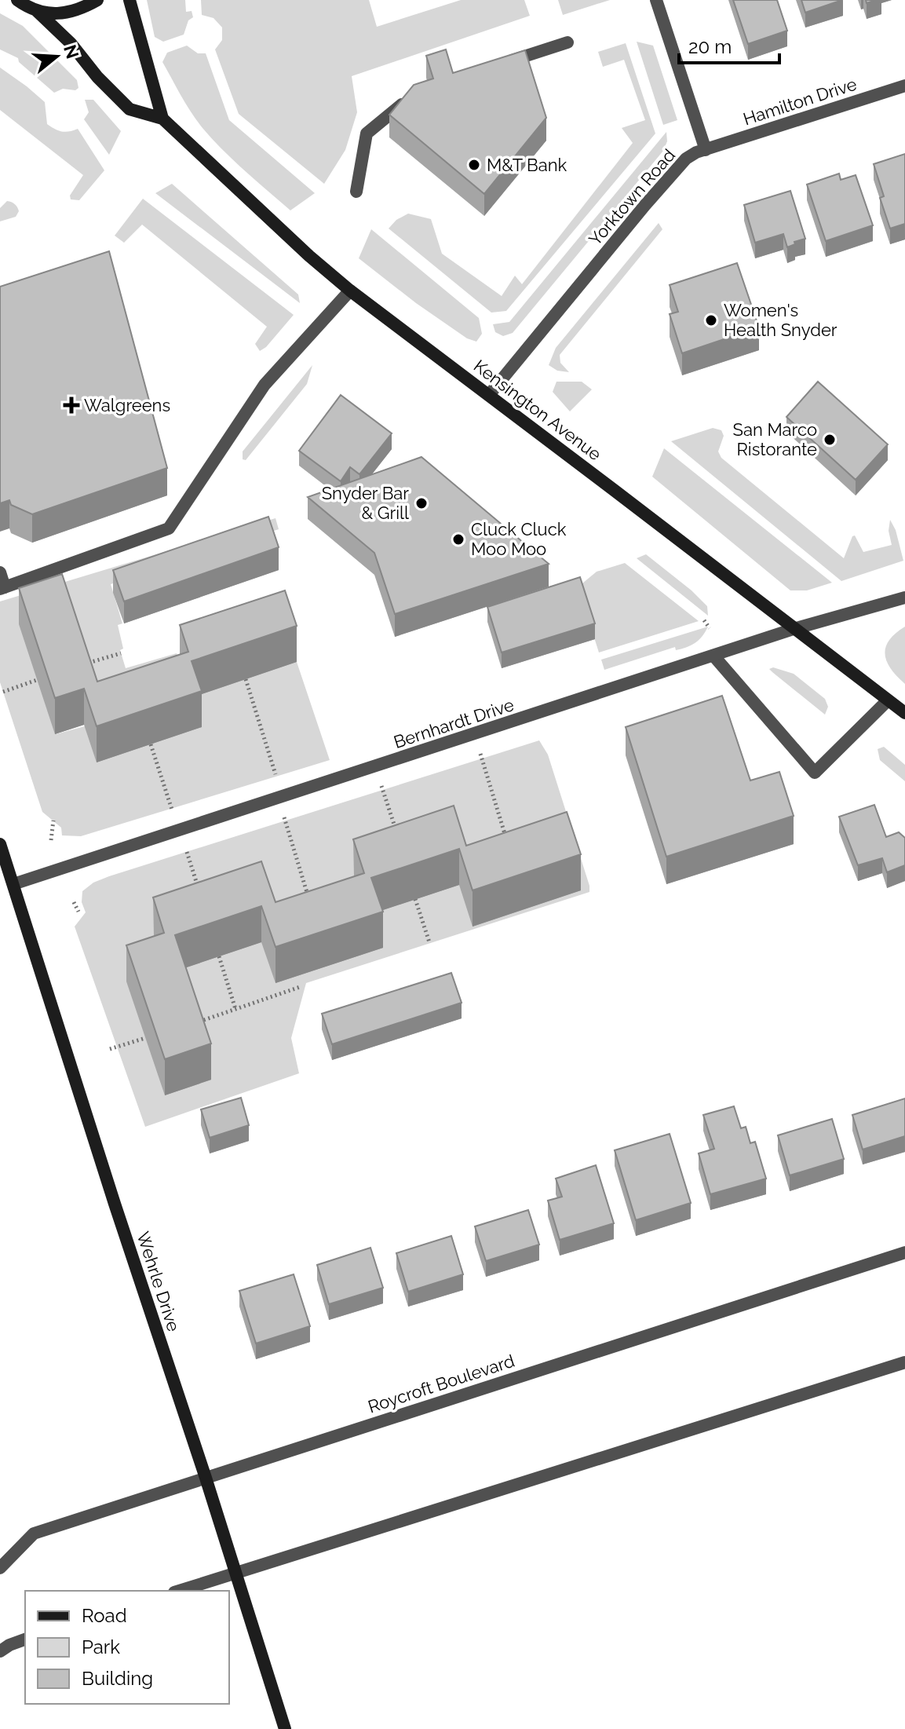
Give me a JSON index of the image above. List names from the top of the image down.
{
  "streets": {
    "street": [
      "Hamilton Drive",
      "Yorktown Road",
      "Kensington Avenue",
      "Bernhardt Drive",
      "Wehrle Drive",
      "Roycroft Boulevard"
    ]
  },
  "crossings": [
    ["Hamilton Drive", "Yorktown Road"],
    ["Yorktown Road", "Kensington Avenue"],
    ["Kensington Avenue", "Bernhardt Drive"],
    ["Bernhardt Drive", "Wehrle Drive"],
    ["Wehrle Drive", "Roycroft Boulevard"]
  ],
  "places": {
    "other": [
      "M&T Bank",
      "Women's Health Snyder",
      "San Marco Ristorante",
      "Snyder Bar & Grill",
      "Cluck Cluck Moo Moo"
    ],
    "health": ["Walgreens"]
  },
  "legend": ["Road", "Park", "Building"],
  "scale_bar": "20 m",
  "north": "right"
}
